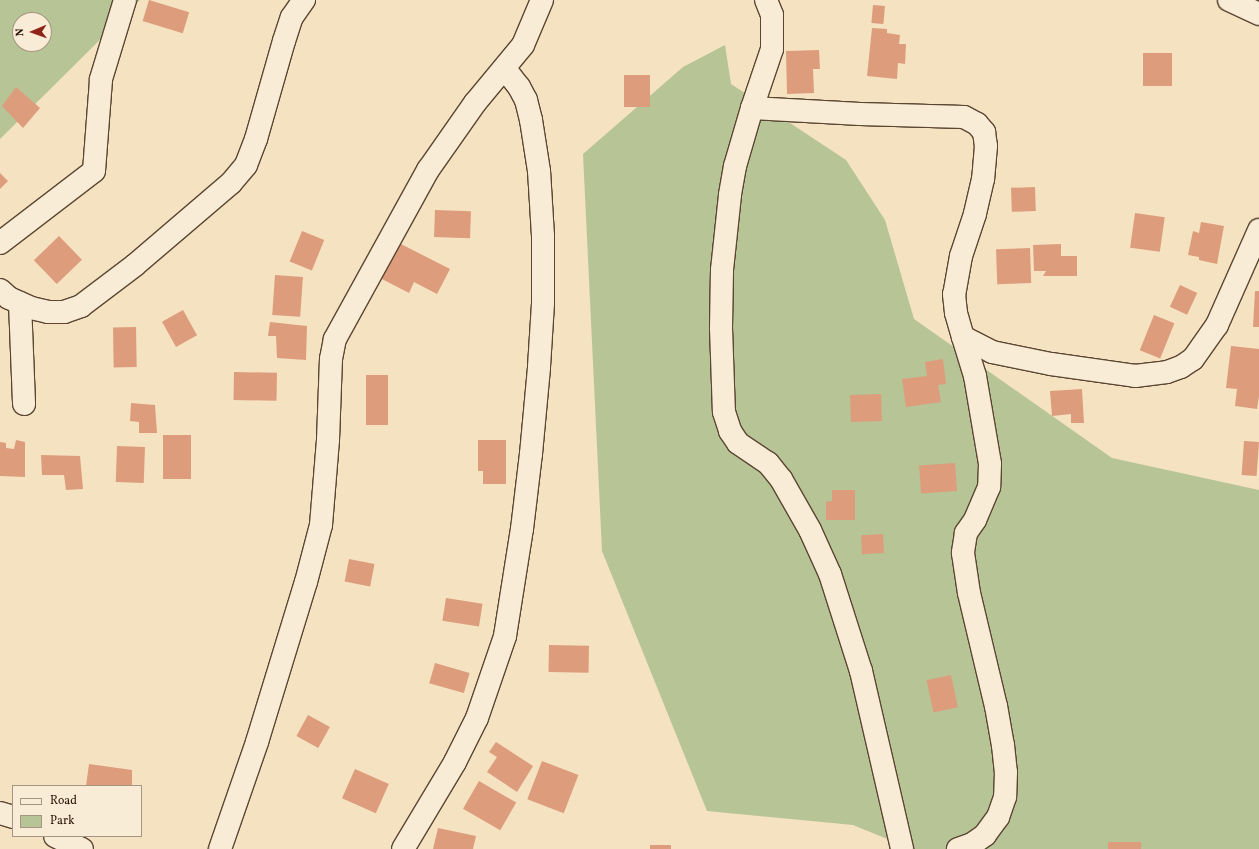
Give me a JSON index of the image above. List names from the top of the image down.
{
  "legend": ["Road", "Park"],
  "north": "left"
}
